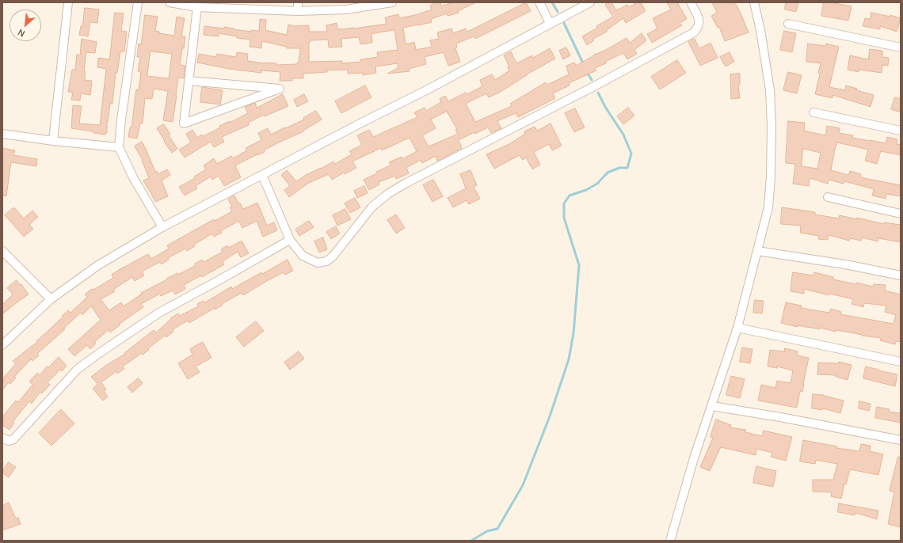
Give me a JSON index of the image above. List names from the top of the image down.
{
  "north": "bottom left"
}
